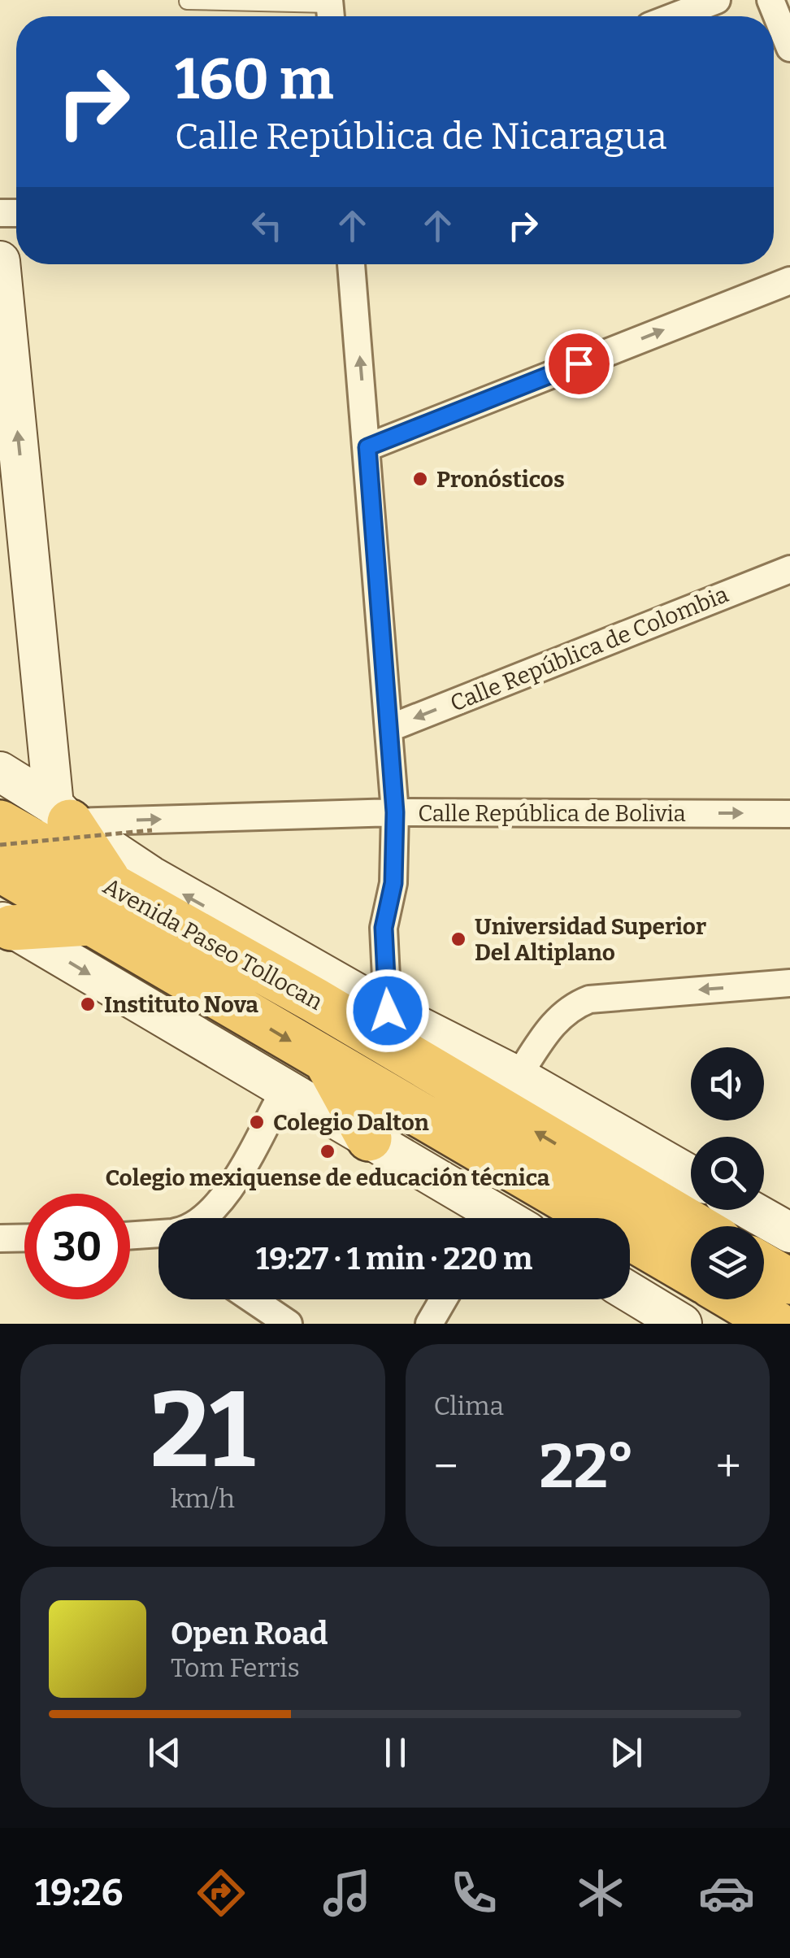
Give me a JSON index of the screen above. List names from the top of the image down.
{
  "streets": {
    "highway": ["Avenida Paseo Tollocan"],
    "street": ["Calle República de Colombia", "Calle República de Bolivia"]
  },
  "crossings": [
    ["Calle República de Bolivia", "Avenida Paseo Tollocan"]
  ],
  "one_way": ["Calle República de Colombia", "Calle República de Bolivia"],
  "places": [
    "Pronósticos",
    "Universidad Superior Del Altiplano",
    "Instituto Nova",
    "Colegio Dalton",
    "Colegio mexiquense de educación técnica"
  ],
  "page": {
    "turn": ["160 m", "Calle República de Nicaragua"],
    "limit": "30",
    "trip": "19:27 · 1 min · 220 m",
    "tile": [
      ["21", "km/h"],
      "Clima"
    ],
    "heat": ["−", "22°", "+"],
    "song": ["Open Road", "Tom Ferris"],
    "tabs": "19:26"
  }
}
